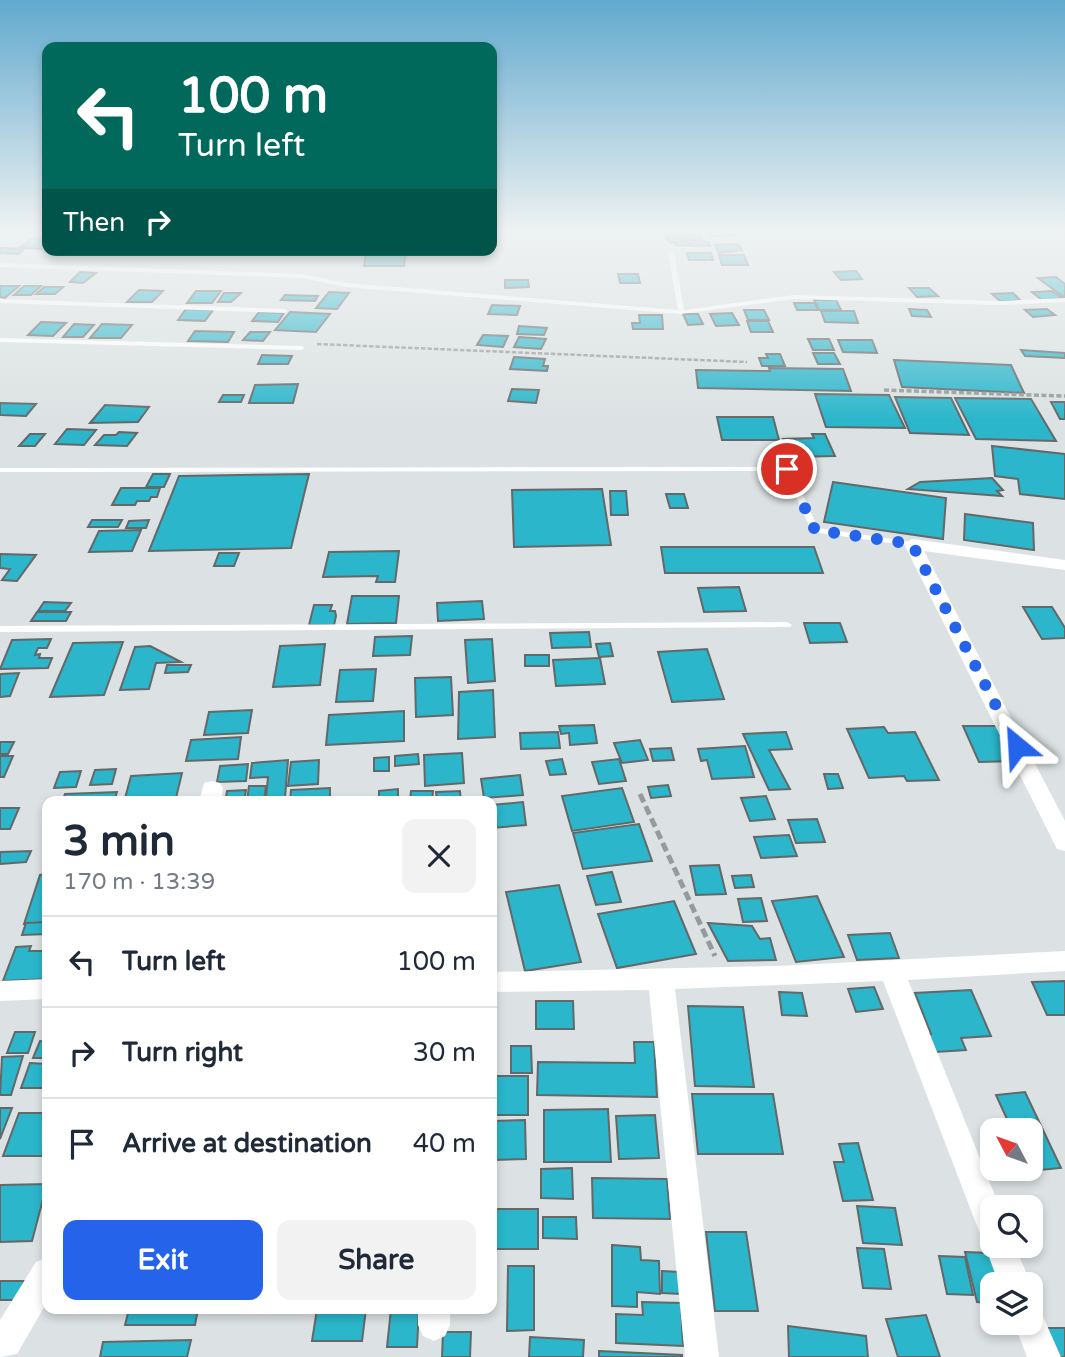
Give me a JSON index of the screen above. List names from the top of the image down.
{
  "north": "top left",
  "page": {
    "turn": ["100 m", "Turn left"],
    "then": "Then",
    "heading": ["3 min", "170 m · 13:39"],
    "list": [
      {
        "name": "Turn left",
        "value": "100 m"
      },
      {
        "name": "Turn right",
        "value": "30 m"
      },
      {
        "name": "Arrive at destination",
        "value": "40 m"
      }
    ],
    "buttons": ["Exit", "Share"]
  }
}
